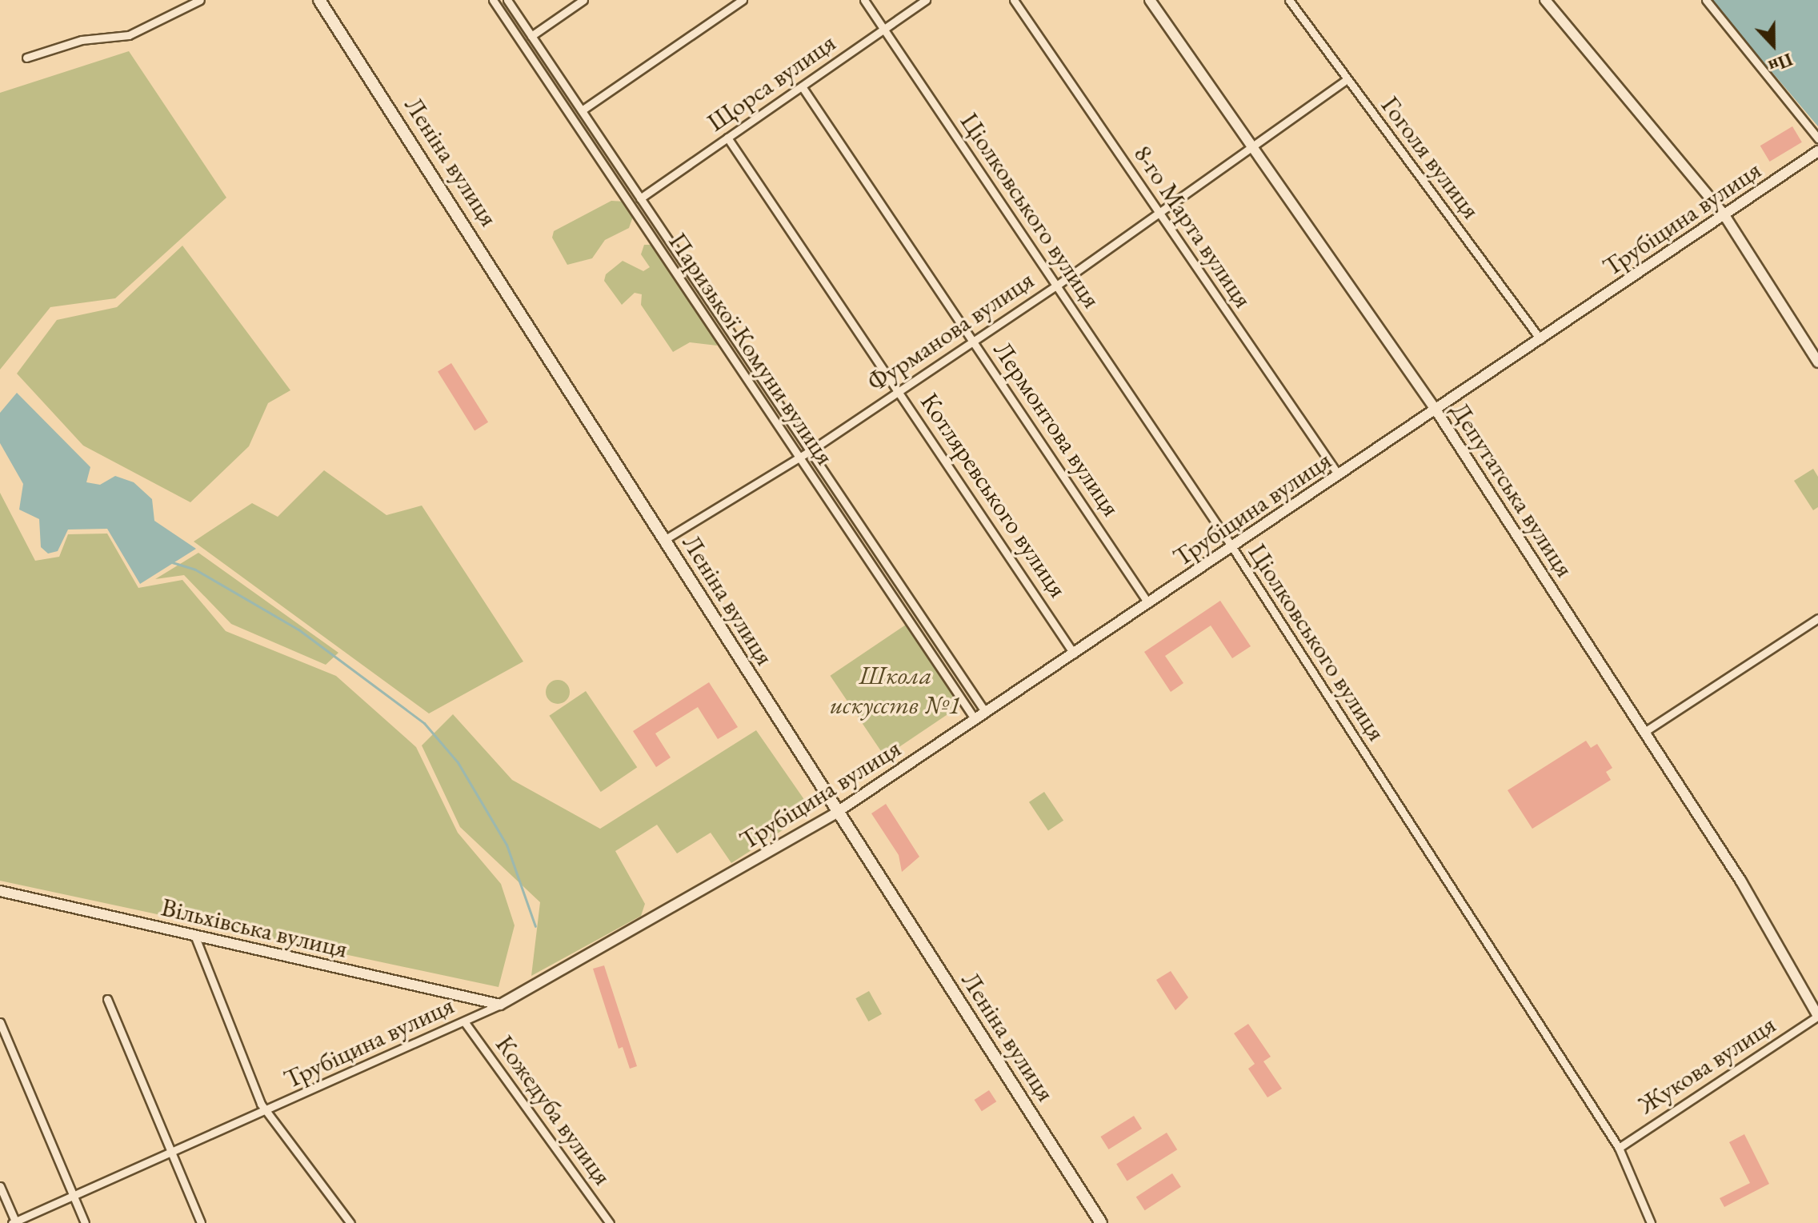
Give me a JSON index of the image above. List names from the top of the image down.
{
  "streets": {
    "main road": ["Леніна вулиця"],
    "street": [
      "Щорса вулиця",
      "Гоголя вулиця",
      "Ціолковського вулиця",
      "Трубіцина вулиця",
      "8-го Марта вулиця",
      "Фурманова вулиця",
      "Паризької Комуни вулиця",
      "Лермонтова вулиця",
      "Депутатська вулиця",
      "Котляревського вулиця",
      "Вільхівська вулиця",
      "Жукова вулиця",
      "Кожедуба вулиця"
    ]
  },
  "crossings": [
    ["Щорса вулиця", "Ціолковського вулиця"],
    ["Щорса вулиця", "Паризької Комуни вулиця"],
    ["Щорса вулиця", "Лермонтова вулиця"],
    ["Щорса вулиця", "Котляревського вулиця"],
    ["Гоголя вулиця", "Трубіцина вулиця"],
    ["Гоголя вулиця", "Фурманова вулиця"],
    ["Леніна вулиця", "Трубіцина вулиця"],
    ["Леніна вулиця", "Фурманова вулиця"],
    ["Ціолковського вулиця", "Трубіцина вулиця"],
    ["Ціолковського вулиця", "Фурманова вулиця"],
    ["Ціолковського вулиця", "Жукова вулиця"],
    ["Трубіцина вулиця", "8-го Марта вулиця"],
    ["Трубіцина вулиця", "Паризької Комуни вулиця"],
    ["Трубіцина вулиця", "Лермонтова вулиця"],
    ["Трубіцина вулиця", "Депутатська вулиця"],
    ["Трубіцина вулиця", "Котляревського вулиця"],
    ["Трубіцина вулиця", "Вільхівська вулиця"],
    ["Трубіцина вулиця", "Кожедуба вулиця"],
    ["8-го Марта вулиця", "Фурманова вулиця"],
    ["Фурманова вулиця", "Паризької Комуни вулиця"],
    ["Фурманова вулиця", "Лермонтова вулиця"],
    ["Фурманова вулиця", "Депутатська вулиця"],
    ["Фурманова вулиця", "Котляревського вулиця"],
    ["Депутатська вулиця", "Жукова вулиця"]
  ],
  "parks": ["Школа искусств №1"],
  "north": "bottom"
}
